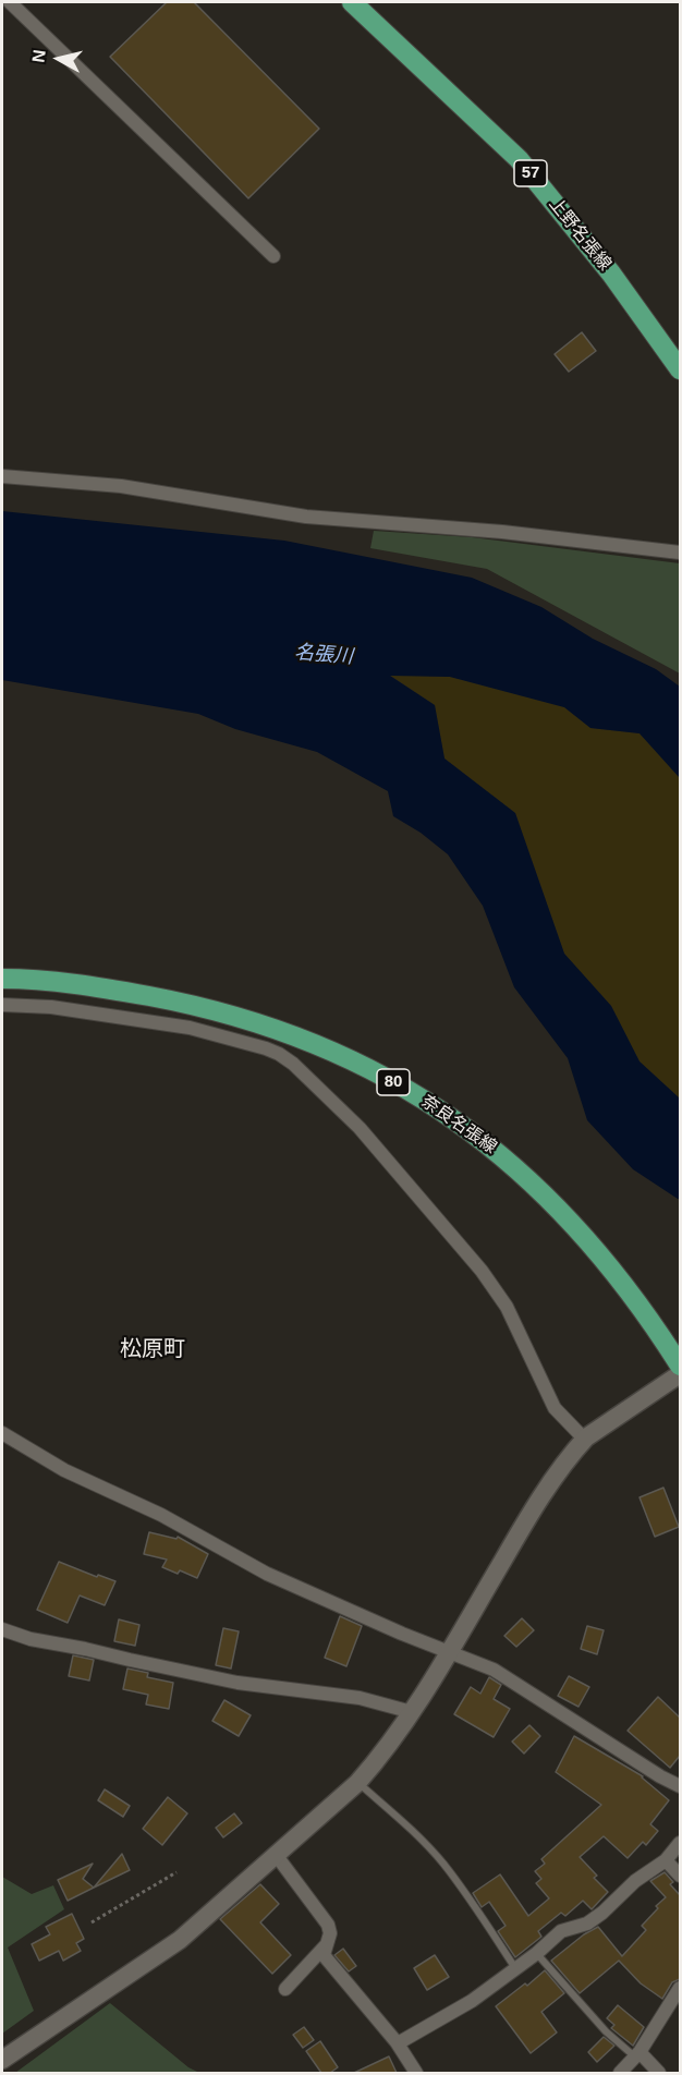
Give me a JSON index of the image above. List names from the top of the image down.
{
  "streets": {
    "main road": [
      "57",
      "上野名張線",
      "80",
      "奈良名張線"
    ]
  },
  "districts": ["松原町"],
  "water": ["名張川"],
  "north": "left"
}
